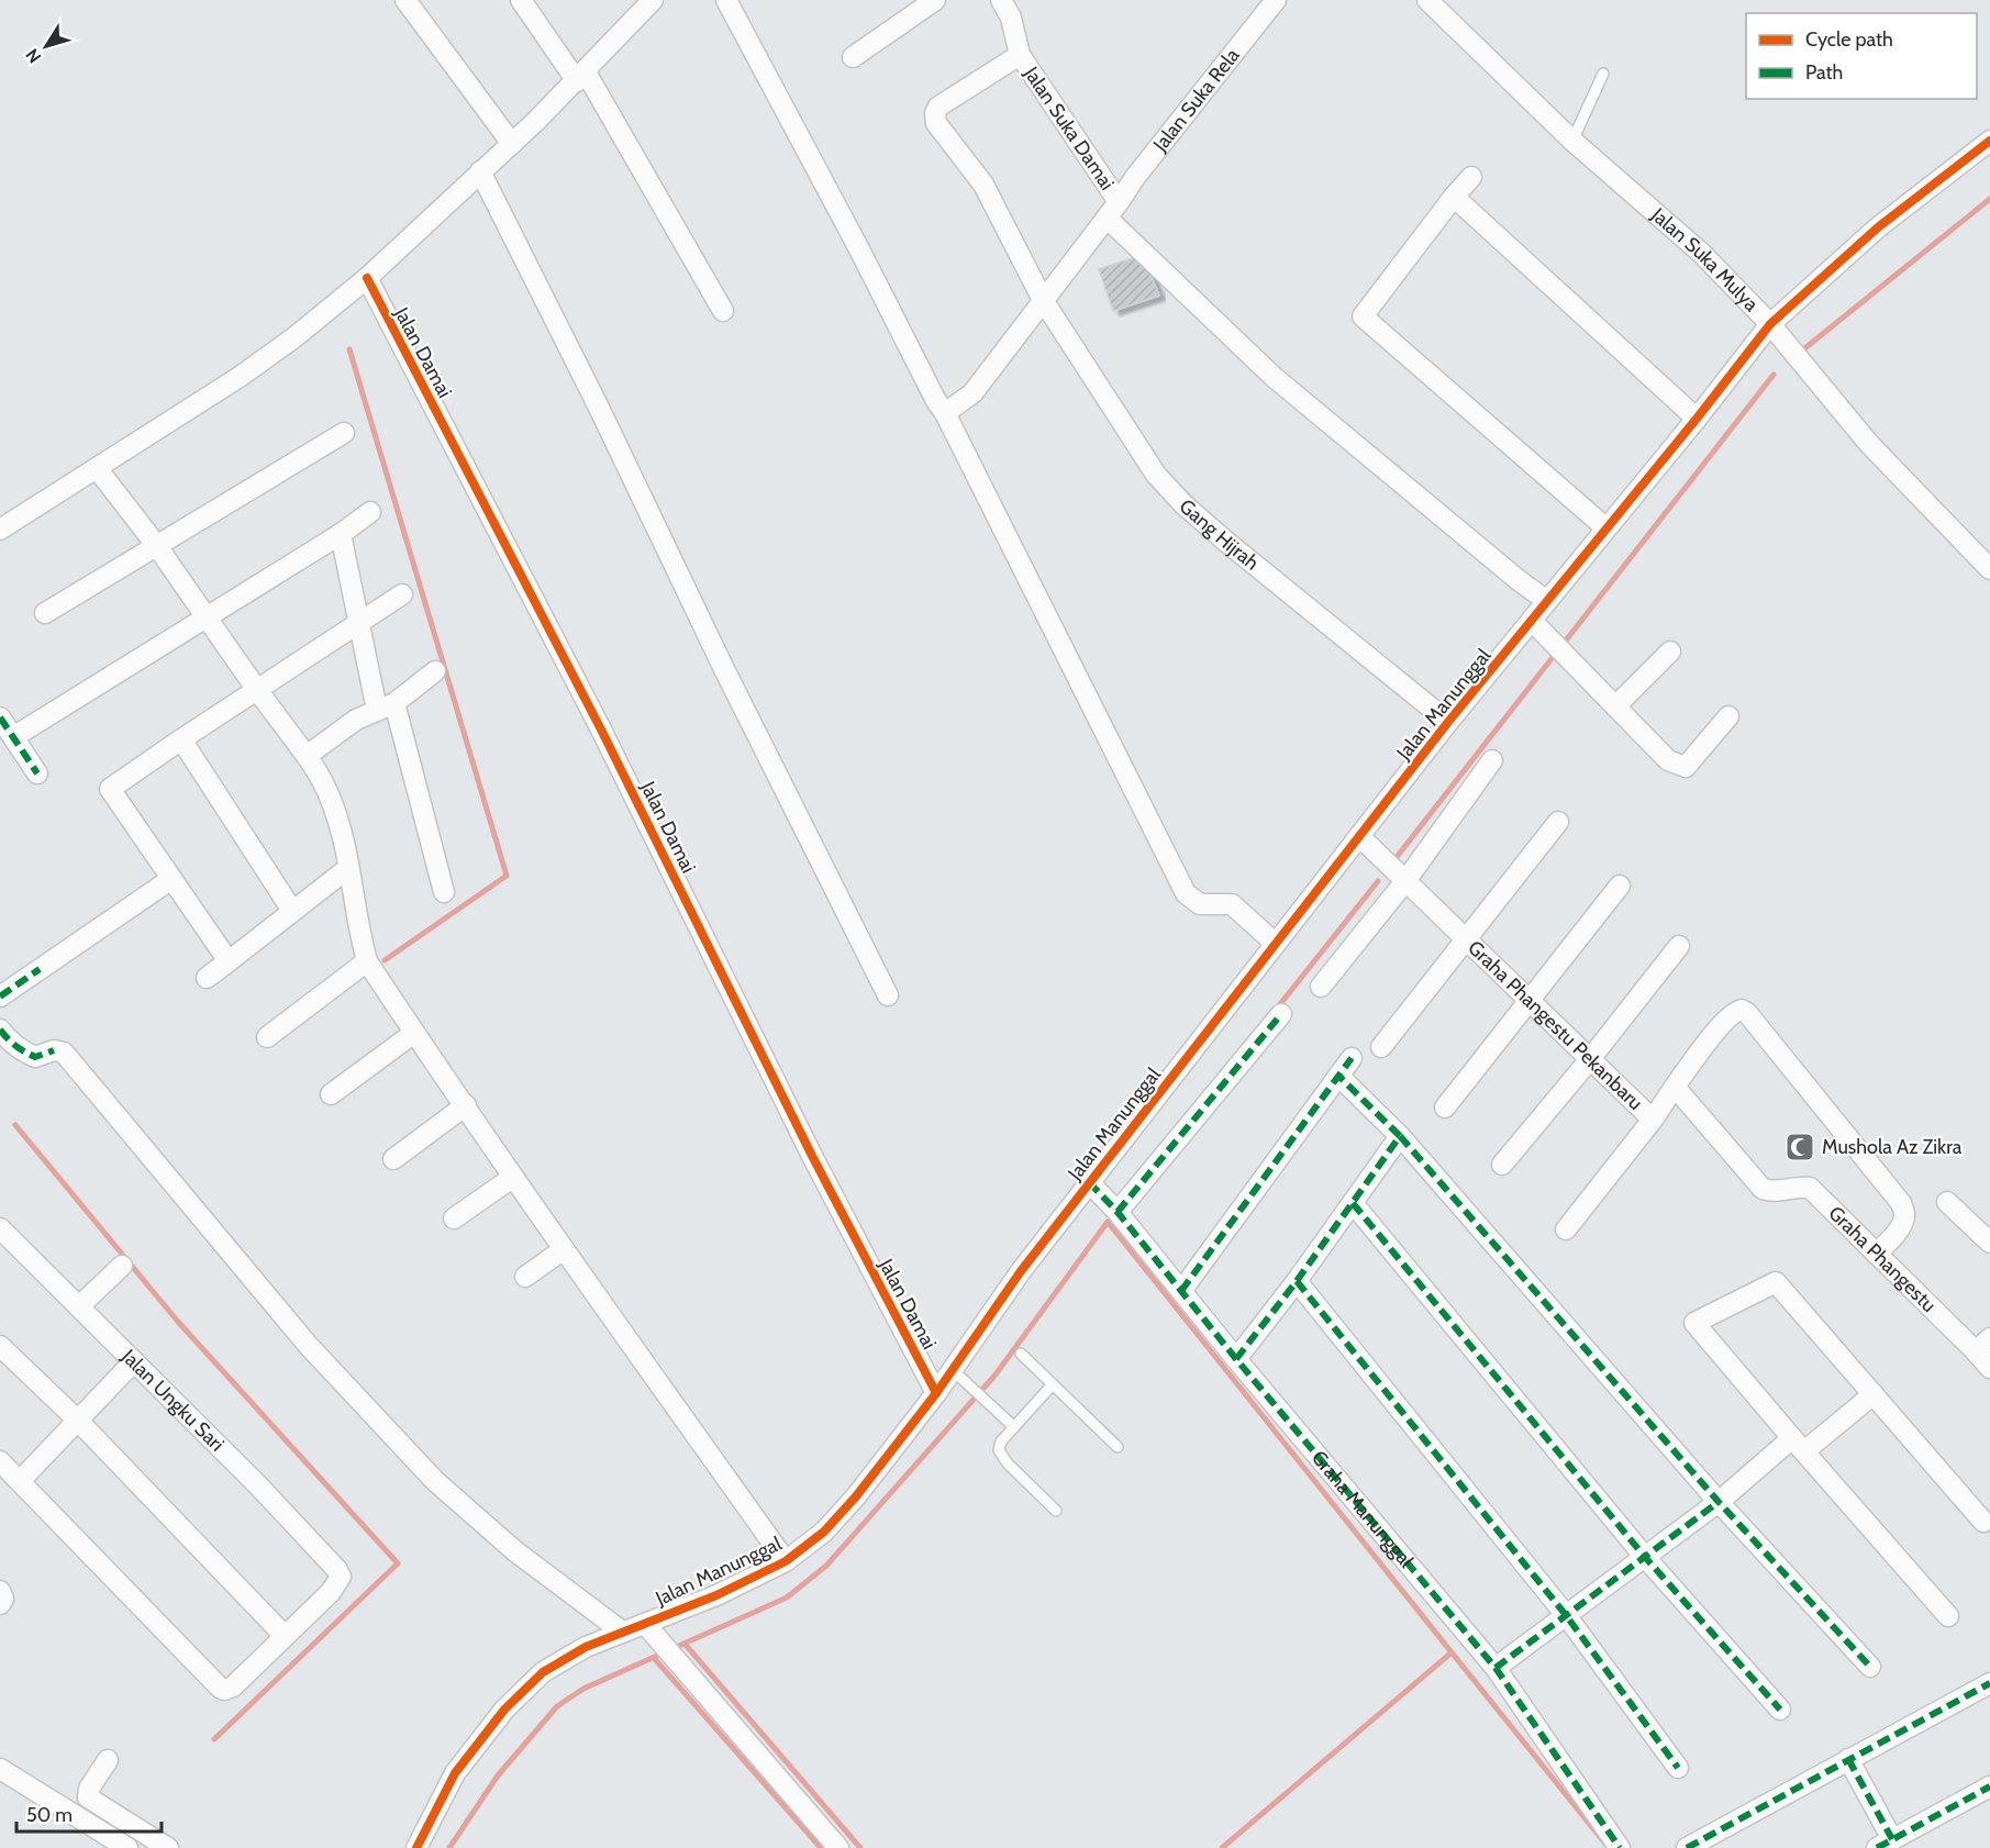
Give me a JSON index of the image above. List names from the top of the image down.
{
  "streets": {
    "street": [
      "Jalan Suka Rela",
      "Jalan Suka Damai",
      "Jalan Suka Mulya",
      "Jalan Damai",
      "Gang Hijrah",
      "Jalan Manunggal",
      "Graha Phangestu Pekanbaru",
      "Graha Phangestu",
      "Jalan Ungku Sari",
      "Graha Manunggal"
    ]
  },
  "crossings": [
    ["Jalan Suka Rela", "Jalan Suka Damai"],
    ["Jalan Suka Rela", "Gang Hijrah"],
    ["Jalan Suka Damai", "Gang Hijrah"],
    ["Jalan Suka Damai", "Jalan Manunggal"],
    ["Jalan Suka Mulya", "Jalan Manunggal"],
    ["Jalan Damai", "Jalan Manunggal"],
    ["Gang Hijrah", "Jalan Manunggal"],
    ["Jalan Manunggal", "Graha Phangestu Pekanbaru"],
    ["Jalan Manunggal", "Graha Manunggal"],
    ["Graha Phangestu Pekanbaru", "Graha Phangestu"]
  ],
  "places": {
    "mosque": ["Mushola Az Zikra"]
  },
  "legend": ["Cycle path", "Path"],
  "scale_bar": "50 m",
  "north": "bottom left"
}
